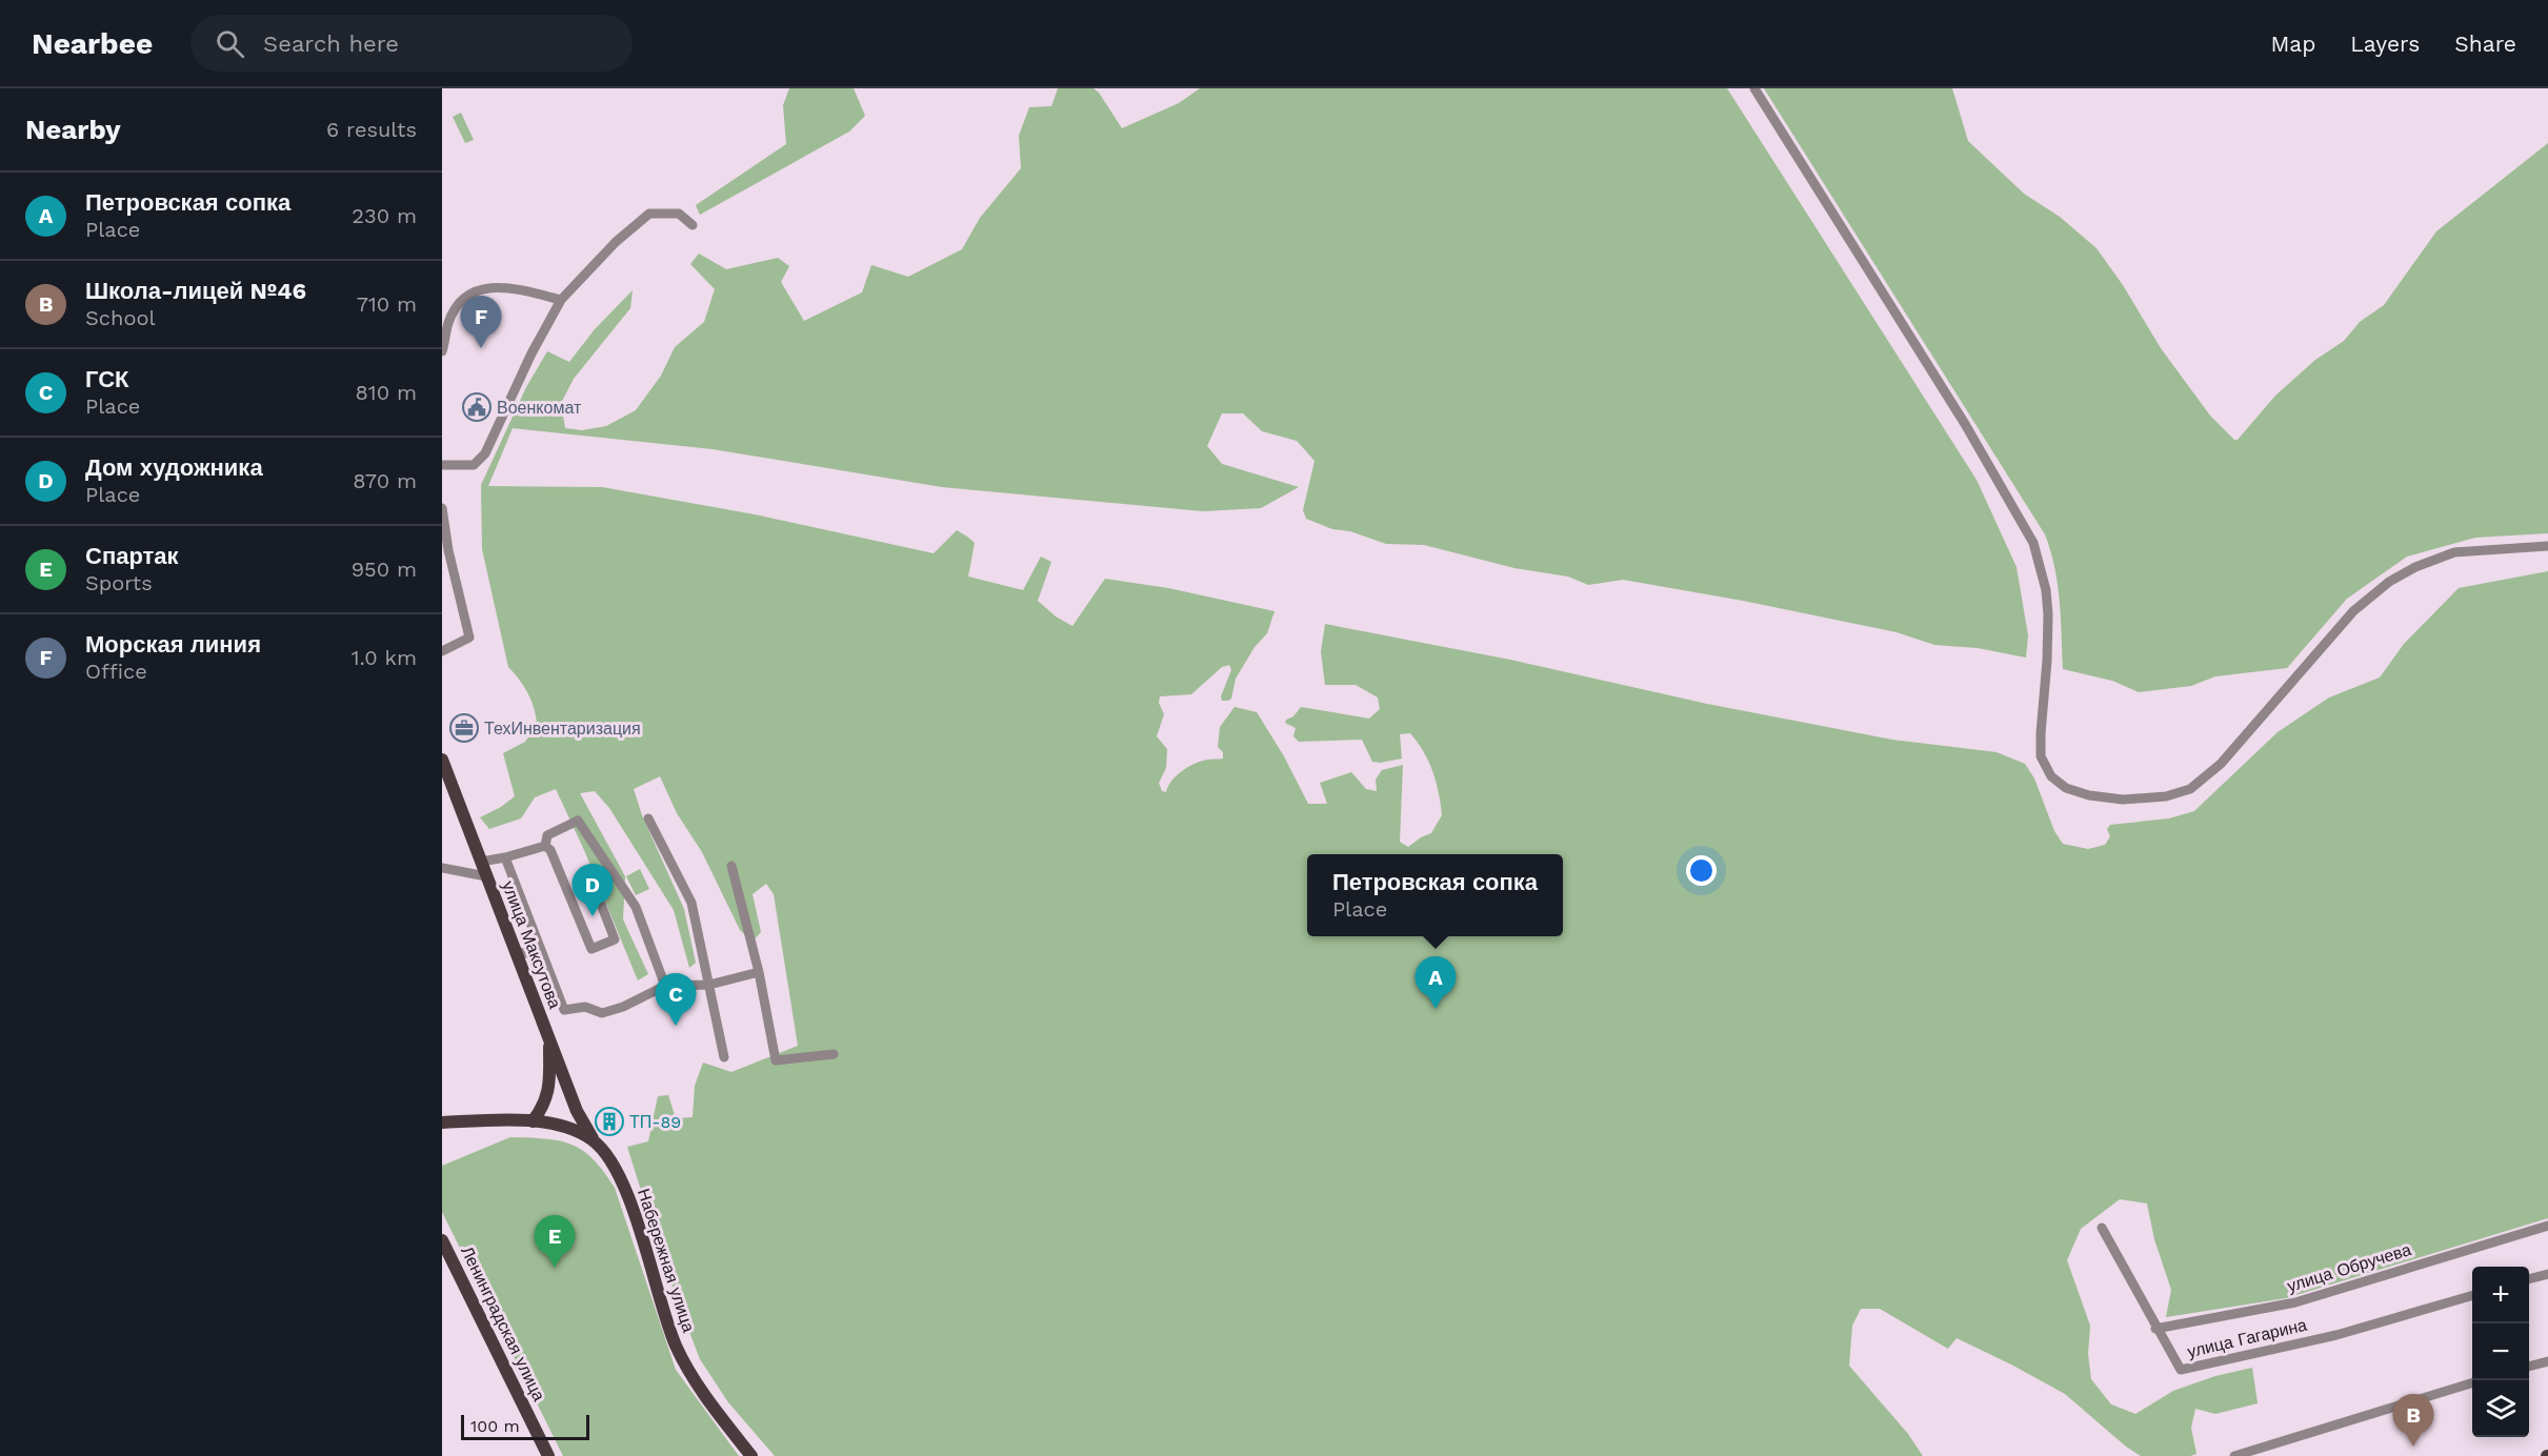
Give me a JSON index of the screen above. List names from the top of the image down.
{
  "streets": {
    "main road": ["улица Максутова", "Набережная улица", "Ленинградская улица"],
    "street": ["улица Обручева", "улица Гагарина"]
  },
  "crossings": [
    ["улица Максутова", "Набережная улица"],
    ["улица Обручева", "улица Гагарина"]
  ],
  "places": {
    "public building": ["Военкомат"],
    "office": ["ТехИнвентаризация"],
    "building": ["ТП-89"]
  },
  "scale_bar": "100 m",
  "page": {
    "header": "Nearbee",
    "search": "Search here",
    "nav": ["Map", "Layers", "Share"],
    "heading": ["Nearby", "6 results"],
    "list": [
      {
        "mark": "A",
        "name": "Петровская сопка",
        "note": "Place",
        "value": "230 m"
      },
      {
        "mark": "B",
        "name": "Школа-лицей №46",
        "note": "School",
        "value": "710 m"
      },
      {
        "mark": "C",
        "name": "ГСК",
        "note": "Place",
        "value": "810 m"
      },
      {
        "mark": "D",
        "name": "Дом художника",
        "note": "Place",
        "value": "870 m"
      },
      {
        "mark": "E",
        "name": "Спартак",
        "note": "Sports",
        "value": "950 m"
      },
      {
        "mark": "F",
        "name": "Морская линия",
        "note": "Office",
        "value": "1.0 km"
      }
    ],
    "pins": [
      "F",
      "D",
      "A",
      "C",
      "E",
      "B"
    ],
    "popup": ["Петровская сопка", "Place"],
    "map_buttons": ["+", "−"],
    "scale": "100 m"
  }
}
